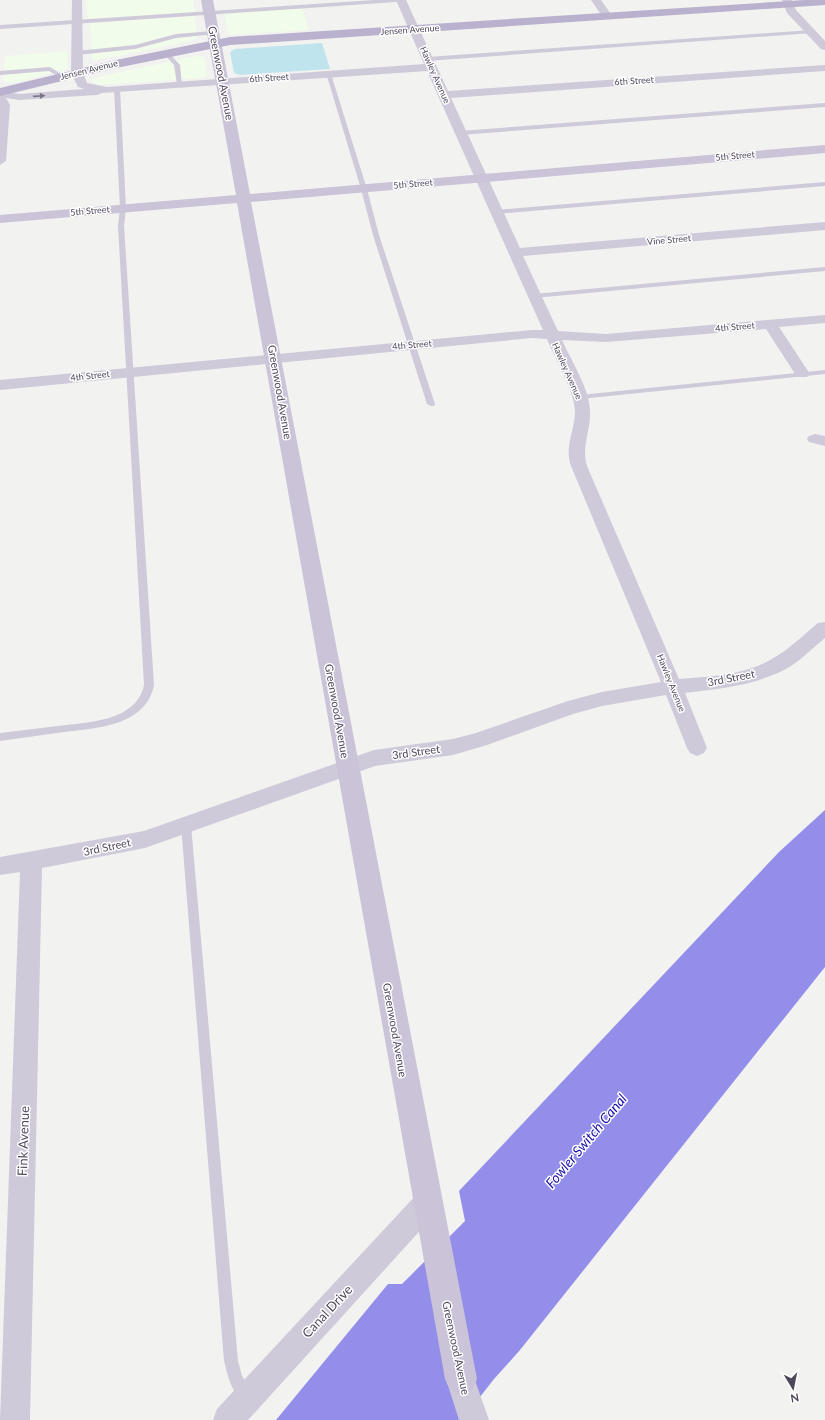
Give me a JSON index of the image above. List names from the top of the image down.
{
  "streets": {
    "main road": ["Jensen Avenue"],
    "street": [
      "Greenwood Avenue",
      "Hawley Avenue",
      "6th Street",
      "5th Street",
      "Vine Street",
      "4th Street",
      "3rd Street",
      "Fink Avenue",
      "Canal Drive"
    ]
  },
  "crossings": [
    ["Jensen Avenue", "Greenwood Avenue"],
    ["Jensen Avenue", "Hawley Avenue"],
    ["Jensen Avenue", "6th Street"],
    ["Greenwood Avenue", "6th Street"],
    ["Greenwood Avenue", "5th Street"],
    ["Greenwood Avenue", "4th Street"],
    ["Greenwood Avenue", "3rd Street"],
    ["Greenwood Avenue", "Canal Drive"],
    ["Hawley Avenue", "6th Street"],
    ["Hawley Avenue", "5th Street"],
    ["Hawley Avenue", "Vine Street"],
    ["Hawley Avenue", "4th Street"],
    ["Hawley Avenue", "3rd Street"],
    ["3rd Street", "Fink Avenue"]
  ],
  "water": ["Fowler Switch Canal"],
  "north": "bottom"
}
